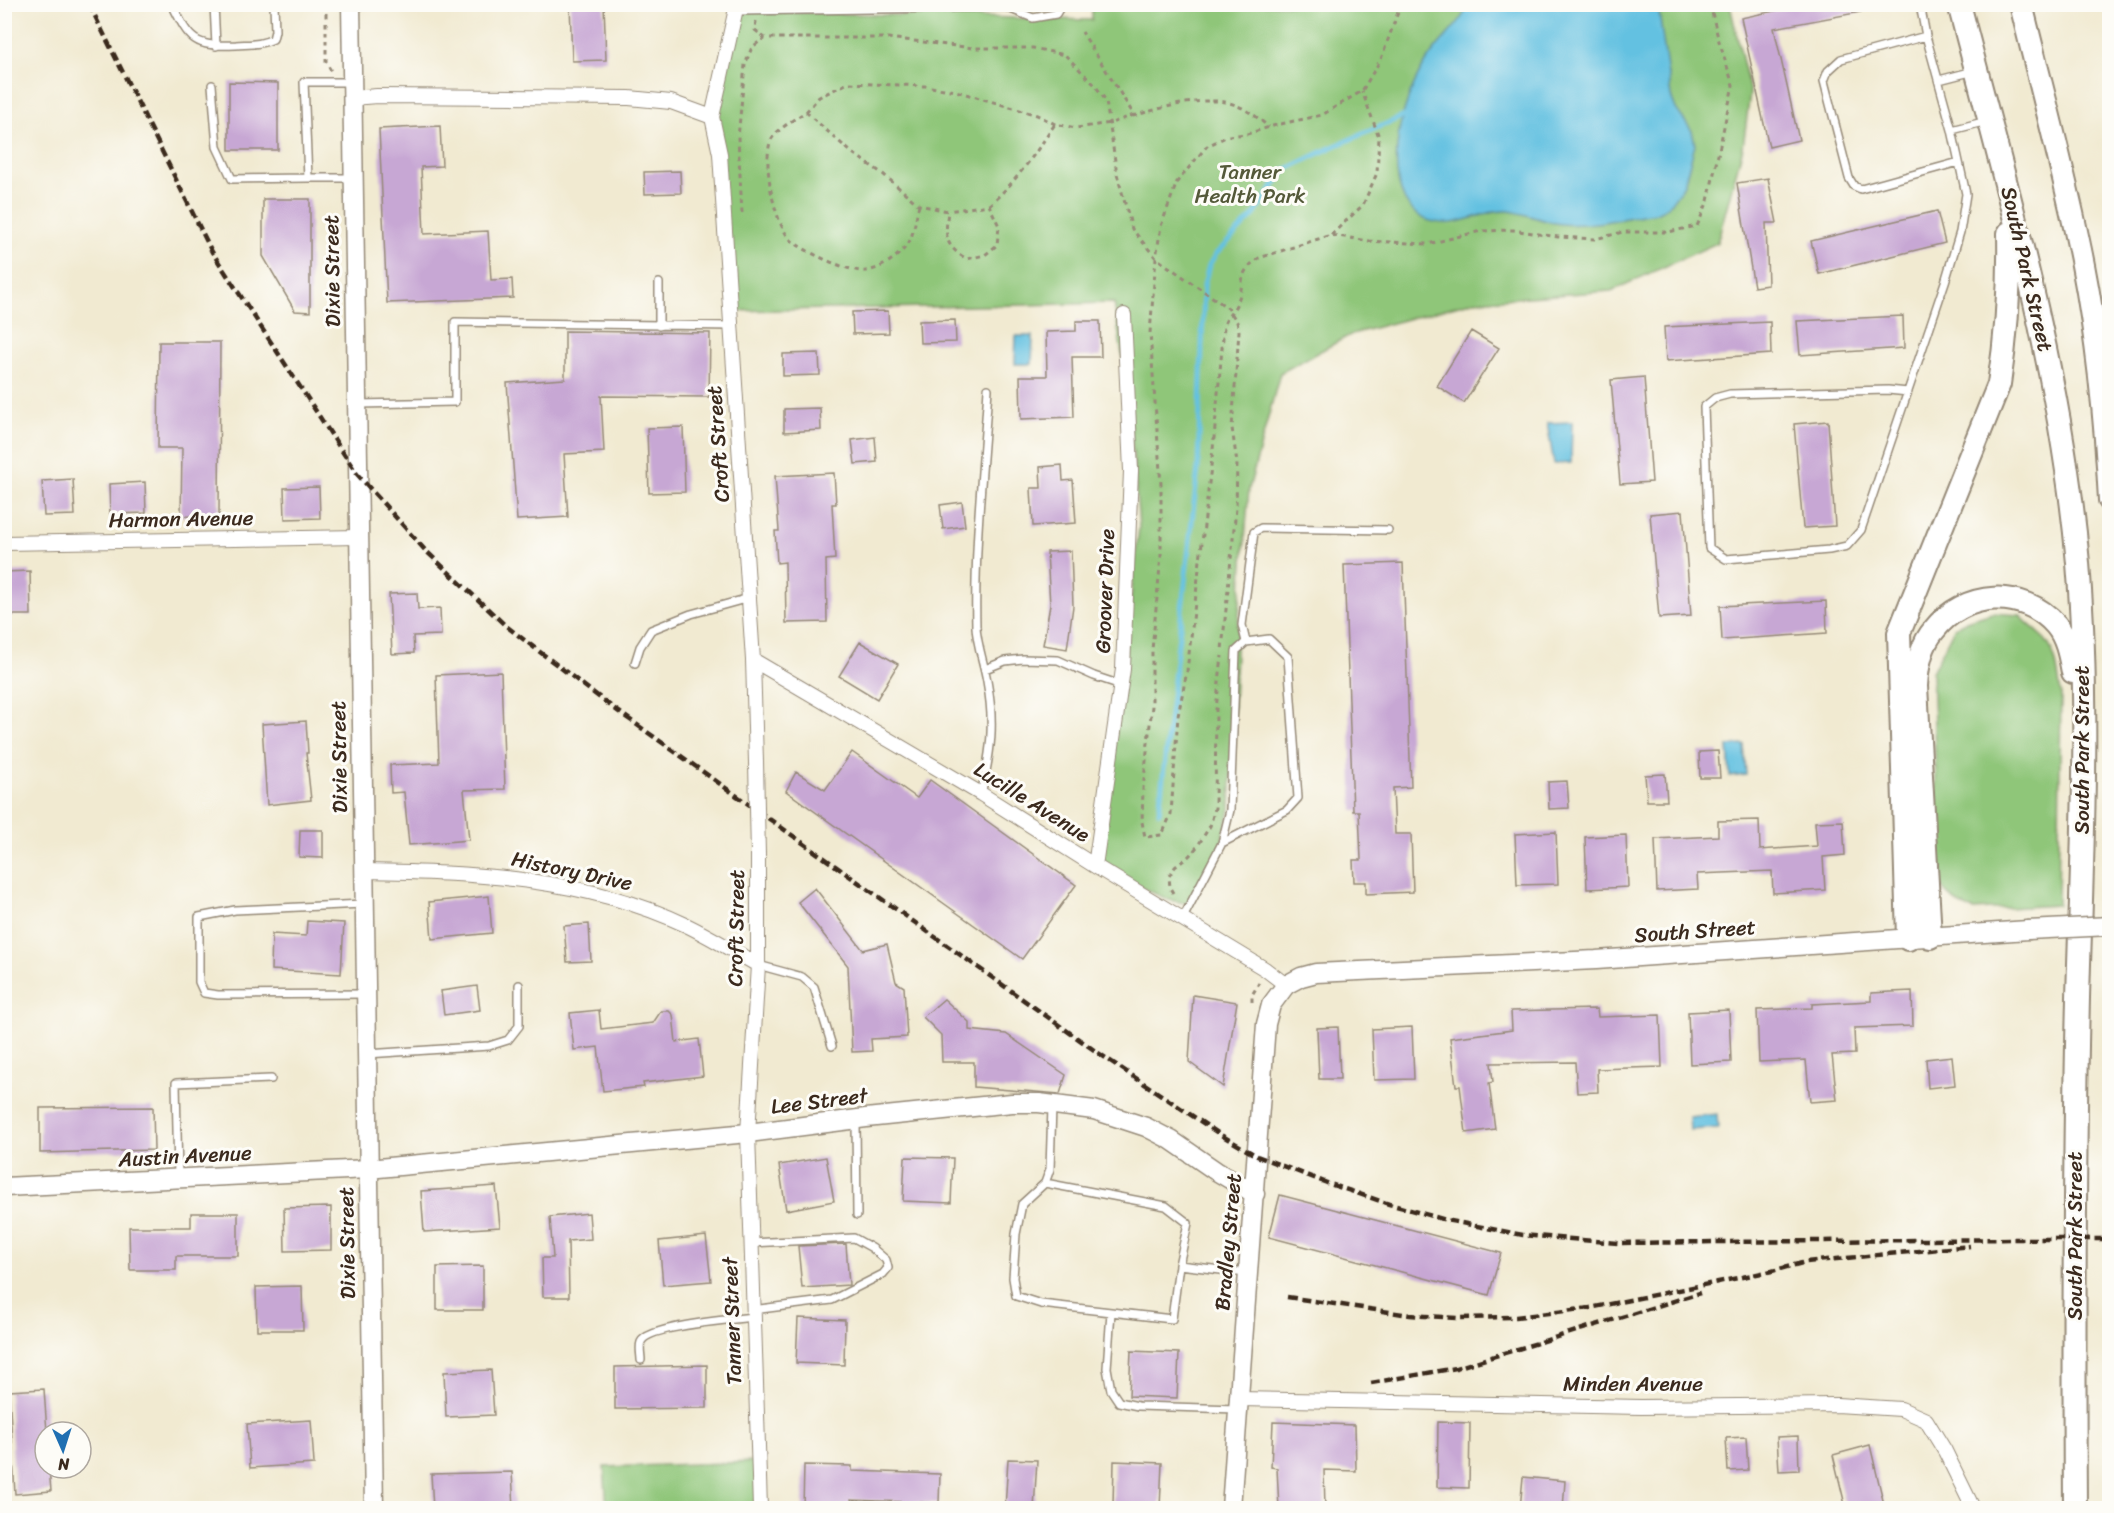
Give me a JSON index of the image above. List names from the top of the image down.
{
  "streets": {
    "main road": ["South Park Street"],
    "street": [
      "Dixie Street",
      "Croft Street",
      "Harmon Avenue",
      "Groover Drive",
      "Lucille Avenue",
      "History Drive",
      "South Street",
      "Lee Street",
      "Austin Avenue",
      "Bradley Street",
      "Tanner Street",
      "Minden Avenue"
    ]
  },
  "crossings": [
    ["Dixie Street", "Harmon Avenue"],
    ["Dixie Street", "History Drive"],
    ["Dixie Street", "Lee Street"],
    ["Dixie Street", "Austin Avenue"],
    ["Croft Street", "Lucille Avenue"],
    ["Croft Street", "History Drive"],
    ["Croft Street", "Lee Street"],
    ["Croft Street", "Tanner Street"],
    ["Groover Drive", "Lucille Avenue"],
    ["Lucille Avenue", "South Street"],
    ["Lucille Avenue", "Bradley Street"],
    ["South Street", "Bradley Street"],
    ["Lee Street", "Austin Avenue"],
    ["Lee Street", "Bradley Street"],
    ["Lee Street", "Tanner Street"],
    ["Bradley Street", "Minden Avenue"]
  ],
  "parks": ["Tanner Health Park"],
  "north": "bottom"
}
